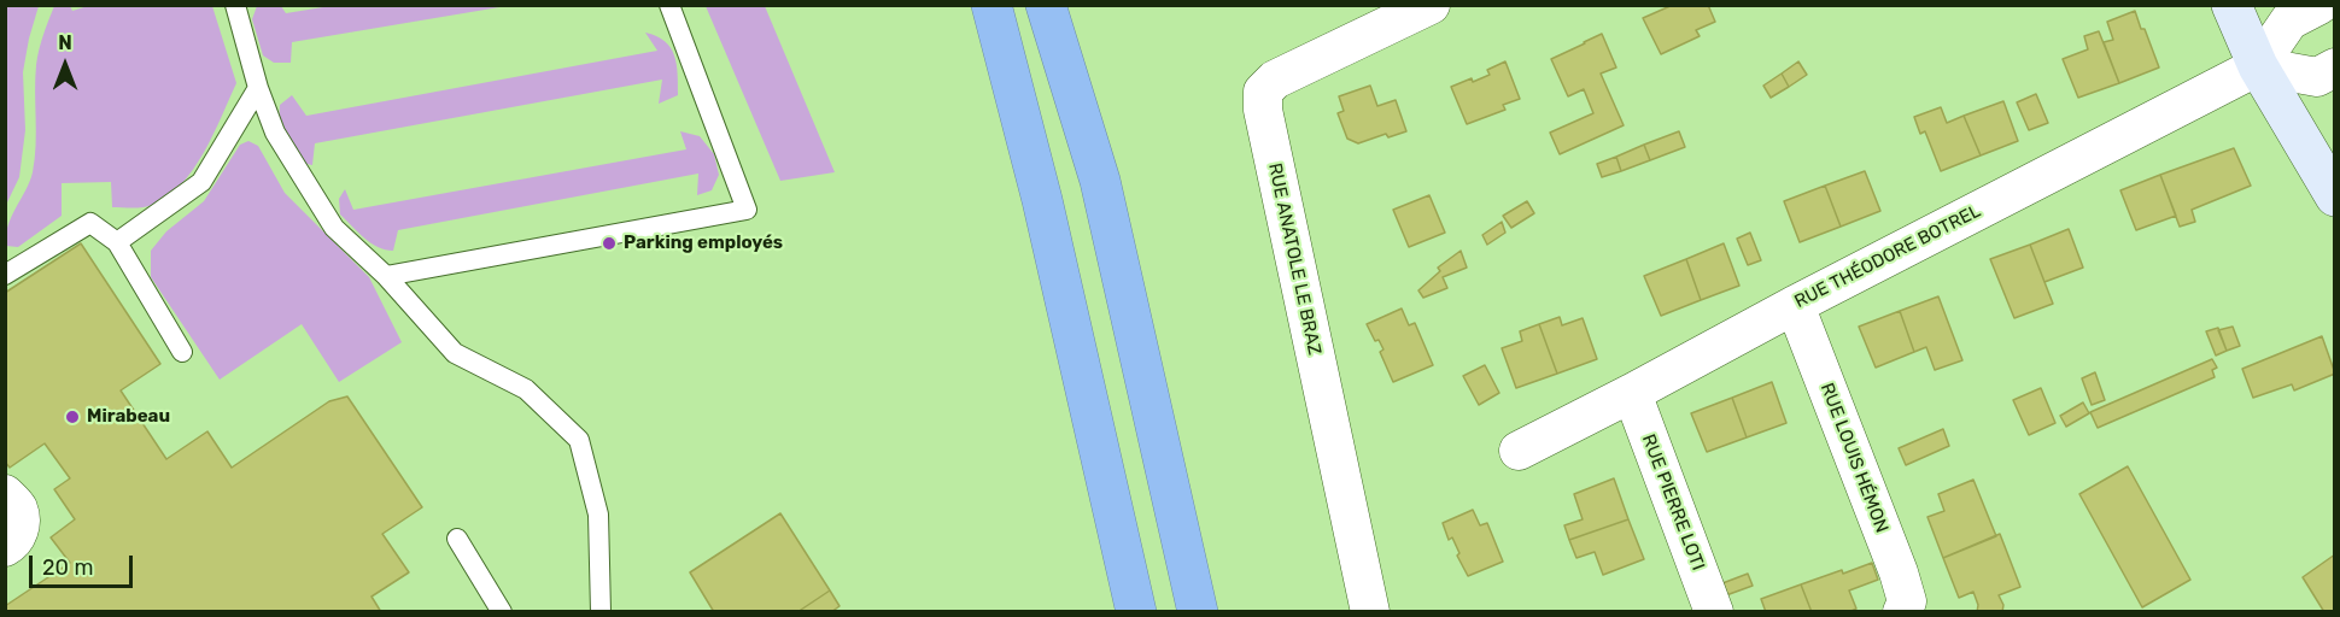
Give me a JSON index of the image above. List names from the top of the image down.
{
  "streets": {
    "street": [
      "RUE THÉODORE BOTREL",
      "RUE ANATOLE LE BRAZ",
      "RUE LOUIS HÉMON",
      "RUE PIERRE LOTI"
    ]
  },
  "crossings": [
    ["RUE THÉODORE BOTREL", "RUE LOUIS HÉMON"],
    ["RUE THÉODORE BOTREL", "RUE PIERRE LOTI"]
  ],
  "places": ["Parking employés", "Mirabeau"],
  "scale_bar": "20 m",
  "north": "top"
}
